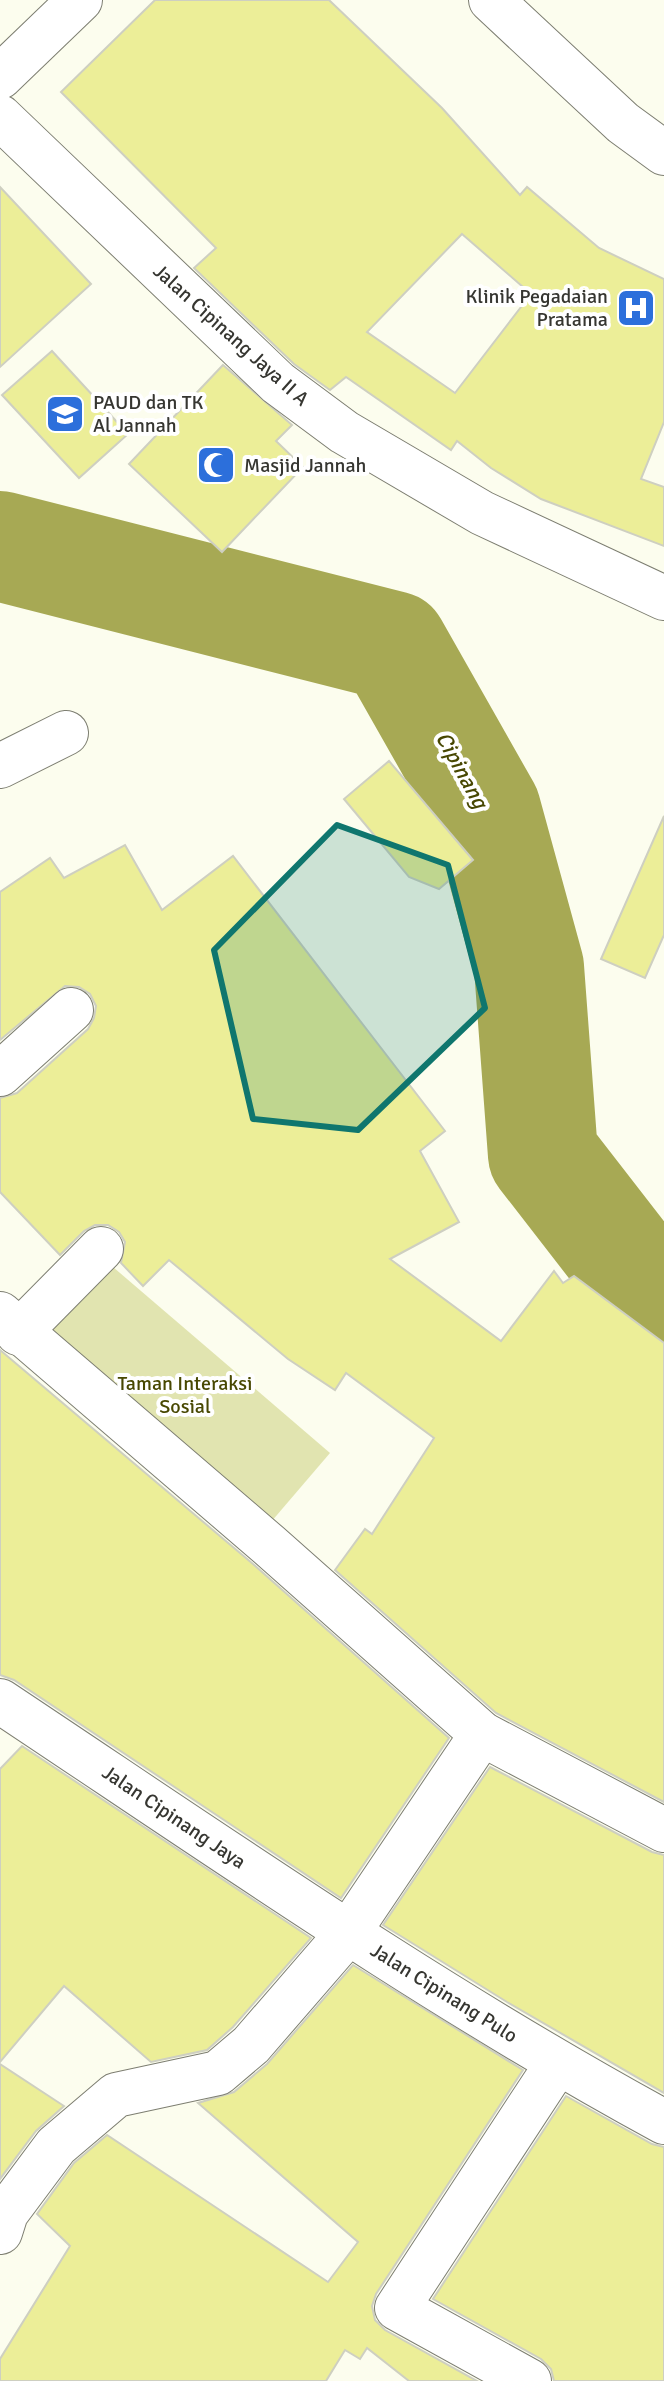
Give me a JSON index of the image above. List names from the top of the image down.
{
  "streets": {
    "street": ["Jalan Cipinang Jaya II A", "Jalan Cipinang Jaya", "Jalan Cipinang Pulo"]
  },
  "crossings": [
    ["Jalan Cipinang Jaya", "Jalan Cipinang Pulo"]
  ],
  "water": ["Cipinang"],
  "parks": ["Taman Interaksi Sosial"],
  "places": {
    "hospital": ["Klinik Pegadaian Pratama"],
    "school or university": ["PAUD dan TK Al Jannah"],
    "mosque": ["Masjid Jannah"]
  }
}
